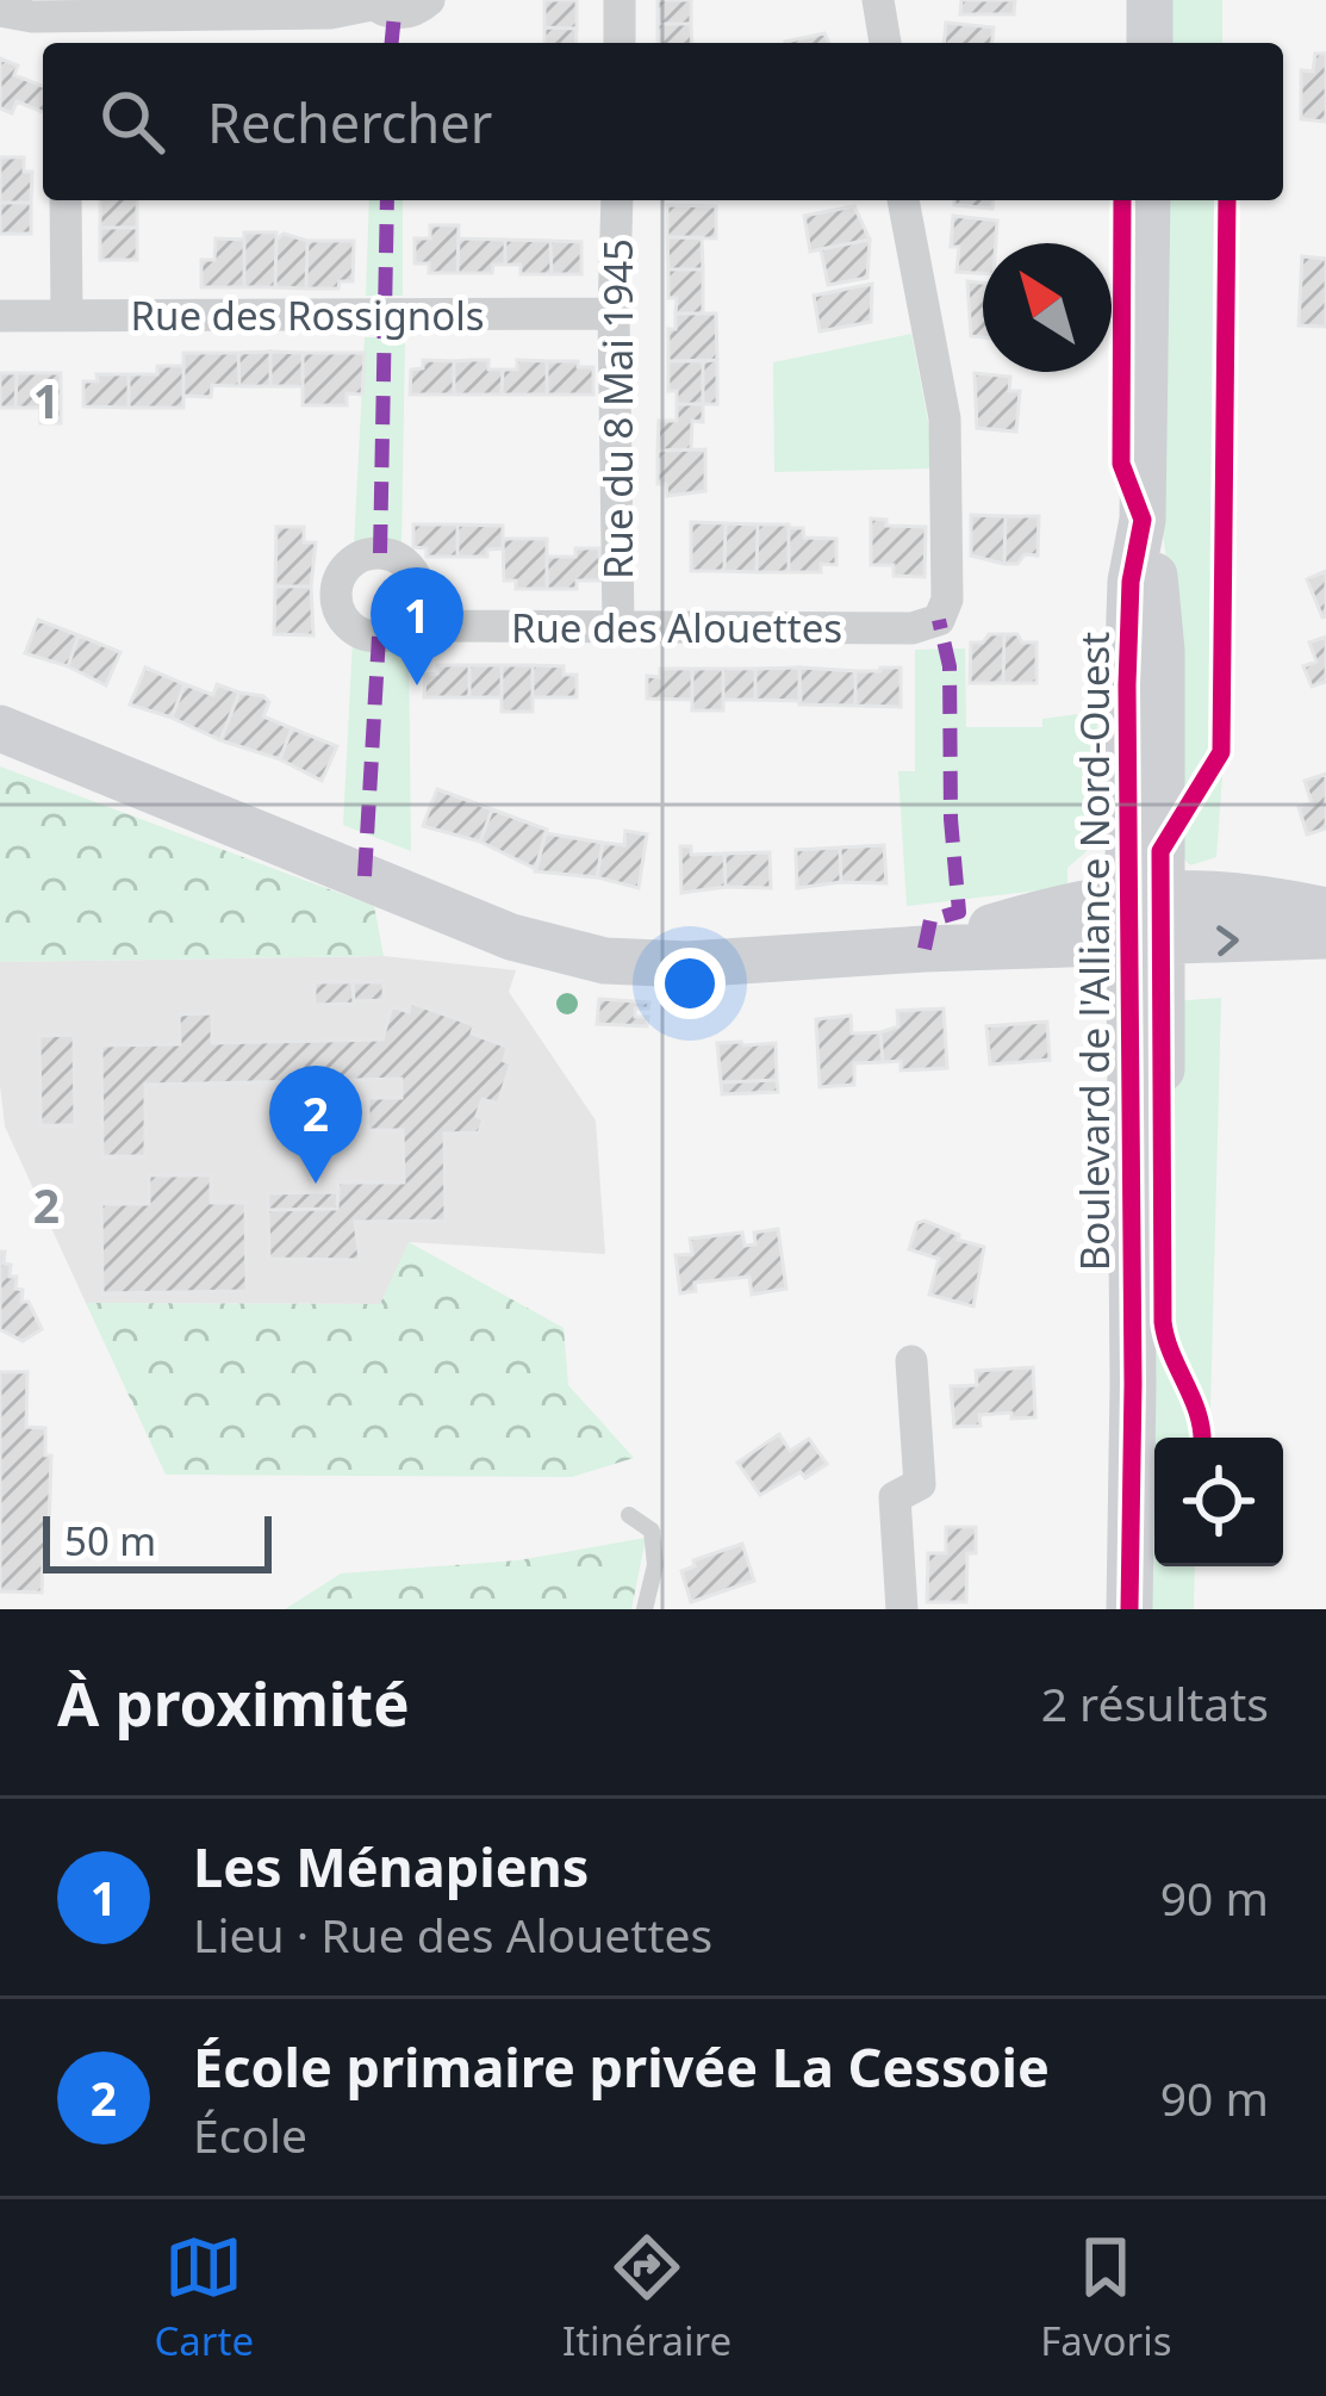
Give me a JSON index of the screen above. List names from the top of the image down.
{
  "streets": {
    "main road": ["Boulevard de l'Alliance Nord-Ouest"],
    "street": ["Rue des Rossignols", "Rue du 8 Mai 1945", "Rue des Alouettes"]
  },
  "crossings": [
    ["Rue des Rossignols", "Rue du 8 Mai 1945"],
    ["Rue du 8 Mai 1945", "Rue des Alouettes"]
  ],
  "scale_bar": "50 m",
  "north": "top left",
  "page": {
    "search": "Rechercher",
    "pins": ["1", "2"],
    "scale": "50 m",
    "heading": ["À proximité", "2 résultats"],
    "list": [
      {
        "mark": "1",
        "name": "Les Ménapiens",
        "note": "Lieu · Rue des Alouettes",
        "value": "90 m"
      },
      {
        "mark": "2",
        "name": "École primaire privée La Cessoie",
        "note": "École",
        "value": "90 m"
      }
    ],
    "nav": ["Carte", "Itinéraire", "Favoris"]
  },
  "grid": {
    "rows": ["1", "2"]
  }
}
